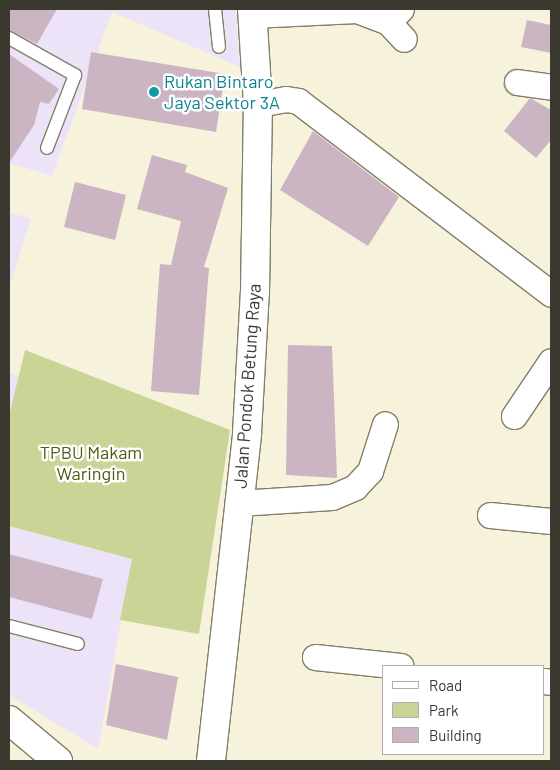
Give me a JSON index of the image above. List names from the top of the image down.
{
  "streets": {
    "main road": ["Jalan Pondok Betung Raya"]
  },
  "parks": ["TPBU Makam Waringin"],
  "places": ["Rukan Bintaro Jaya Sektor 3A"],
  "legend": ["Road", "Park", "Building"]
}
